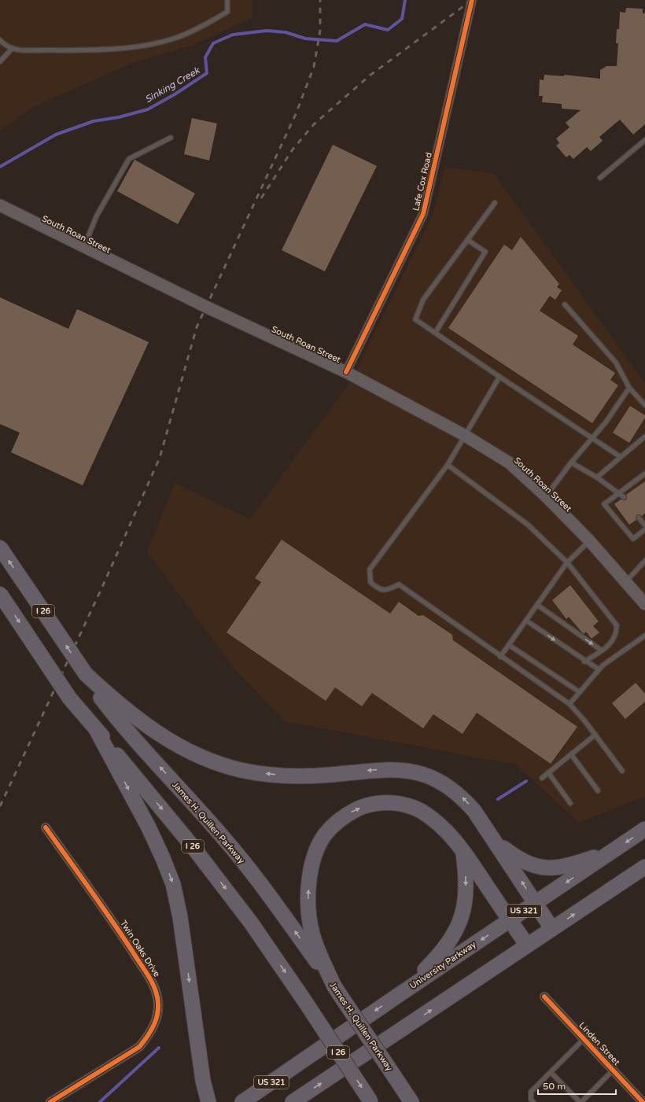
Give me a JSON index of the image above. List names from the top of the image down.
{
  "streets": {
    "highway": [
      "I 26",
      "James H. Quillen Parkway",
      "US 321",
      "University Parkway"
    ],
    "main road": ["South Roan Street"],
    "street": ["Lafe Cox Road", "Twin Oaks Drive", "Linden Street"]
  },
  "crossings": [
    ["Lafe Cox Road", "South Roan Street"]
  ],
  "water": ["Sinking Creek"],
  "scale_bar": "50 m"
}
